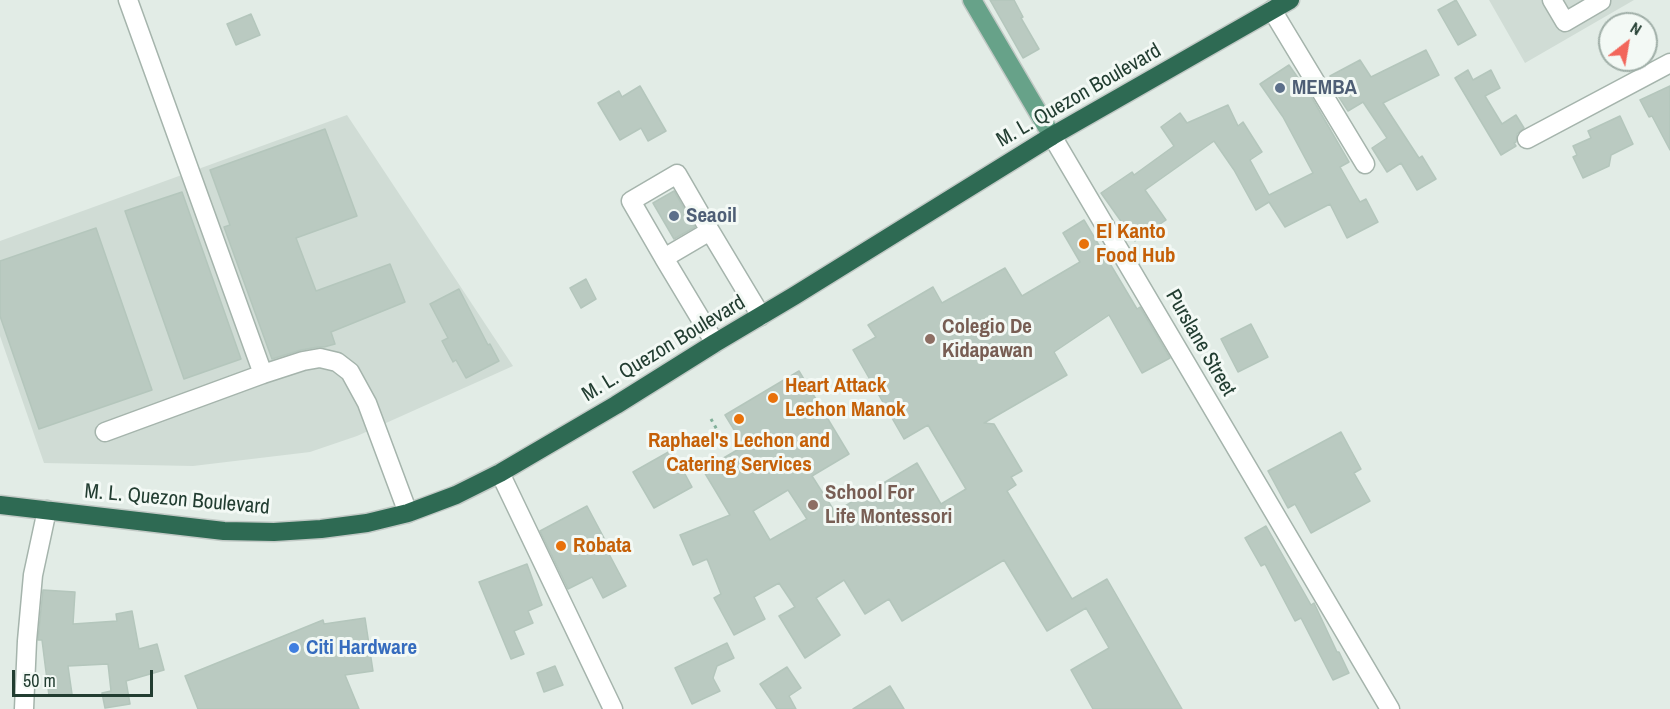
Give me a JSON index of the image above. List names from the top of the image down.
{
  "streets": {
    "highway": ["M. L. Quezon Boulevard"],
    "main road": ["Purslane Street"]
  },
  "crossings": [
    ["M. L. Quezon Boulevard", "Purslane Street"]
  ],
  "places": [
    "MEMBA",
    "Seaoil",
    "El Kanto Food Hub",
    "Colegio De Kidapawan",
    "Heart Attack Lechon Manok",
    "Raphael's Lechon and Catering Services",
    "School For Life Montessori",
    "Robata",
    "Citi Hardware"
  ],
  "scale_bar": "50 m",
  "north": "top right"
}
